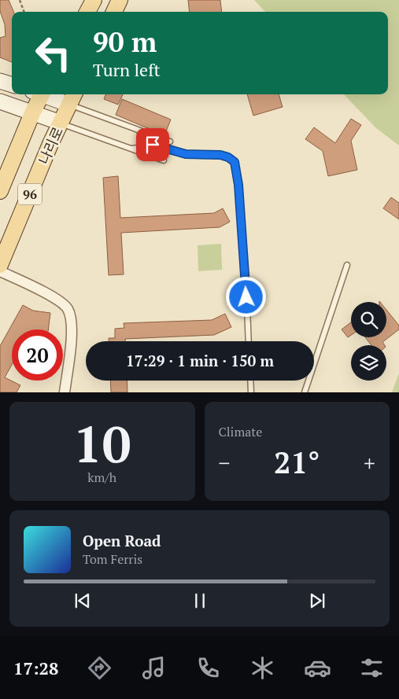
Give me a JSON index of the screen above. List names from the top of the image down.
{
  "streets": {
    "main road": ["나리로", "96"]
  },
  "page": {
    "turn": ["90 m", "Turn left"],
    "limit": "20",
    "trip": "17:29 · 1 min · 150 m",
    "tile": [
      ["10", "km/h"],
      "Climate"
    ],
    "heat": ["−", "21°", "+"],
    "song": ["Open Road", "Tom Ferris"],
    "tabs": "17:28"
  }
}
